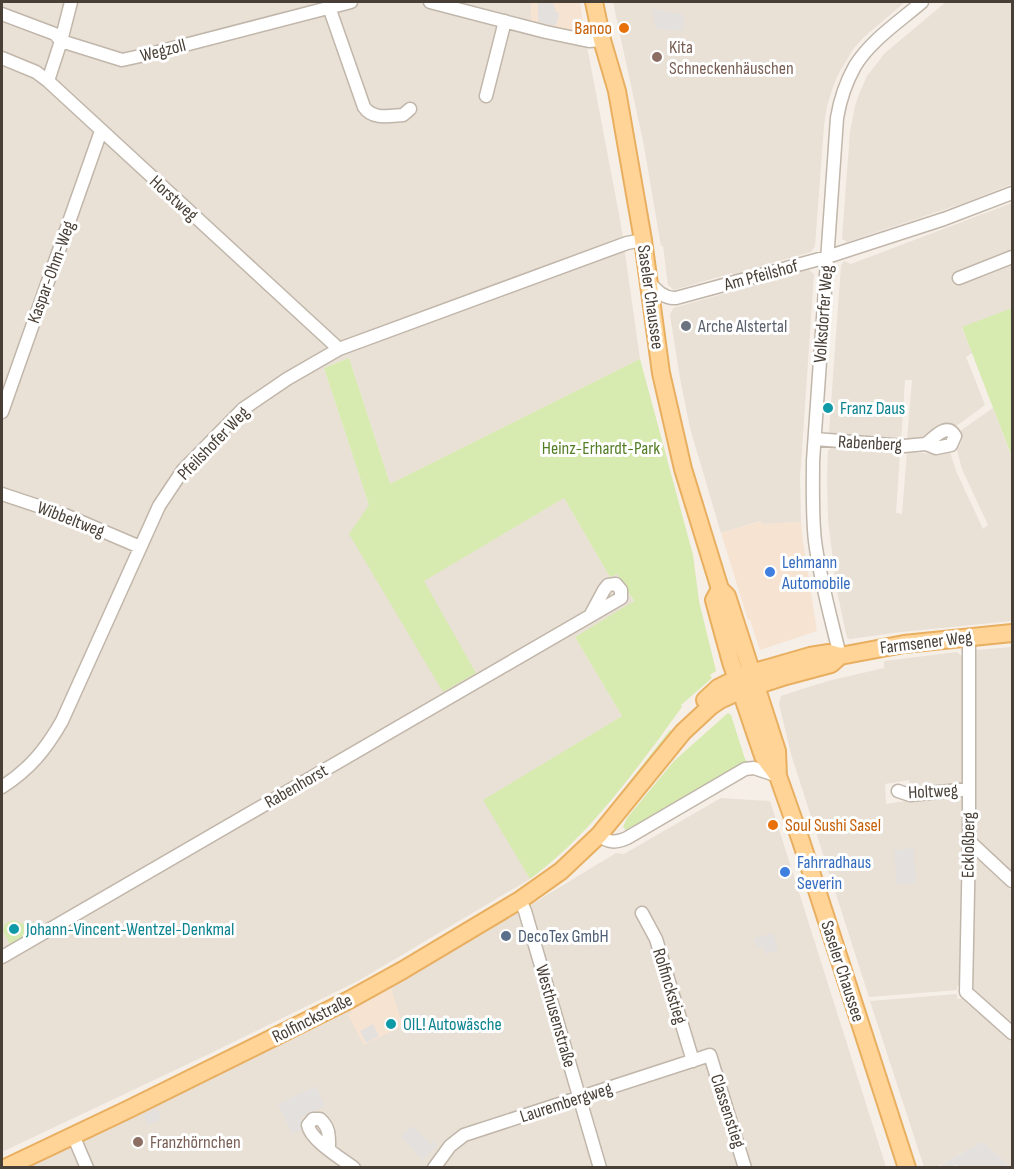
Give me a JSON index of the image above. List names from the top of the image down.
{
  "streets": {
    "main road": ["Saseler Chaussee", "Farmsener Weg", "Rolfinckstraße"],
    "street": [
      "Wegzoll",
      "Horstweg",
      "Kaspar-Ohm-Weg",
      "Am Pfeilshof",
      "Volksdorfer Weg",
      "Pfeilshofer Weg",
      "Rabenberg",
      "Wibbeltweg",
      "Rabenhorst",
      "Holtweg",
      "Eckloßberg",
      "Rolfinckstieg",
      "Westhusenstraße",
      "Laurembergweg",
      "Classenstieg"
    ]
  },
  "crossings": [
    ["Horstweg", "Kaspar-Ohm-Weg"],
    ["Horstweg", "Pfeilshofer Weg"],
    ["Am Pfeilshof", "Saseler Chaussee"],
    ["Am Pfeilshof", "Volksdorfer Weg"],
    ["Saseler Chaussee", "Pfeilshofer Weg"],
    ["Saseler Chaussee", "Farmsener Weg"],
    ["Saseler Chaussee", "Rolfinckstraße"],
    ["Volksdorfer Weg", "Rabenberg"],
    ["Volksdorfer Weg", "Farmsener Weg"],
    ["Pfeilshofer Weg", "Wibbeltweg"],
    ["Farmsener Weg", "Eckloßberg"],
    ["Farmsener Weg", "Rolfinckstraße"],
    ["Holtweg", "Eckloßberg"],
    ["Rolfinckstieg", "Laurembergweg"],
    ["Westhusenstraße", "Rolfinckstraße"],
    ["Westhusenstraße", "Laurembergweg"],
    ["Laurembergweg", "Classenstieg"]
  ],
  "parks": ["Heinz-Erhardt-Park"],
  "places": [
    "Banoo",
    "Kita Schneckenhäuschen",
    "Arche Alstertal",
    "Franz Daus",
    "Lehmann Automobile",
    "Soul Sushi Sasel",
    "Fahrradhaus Severin",
    "Johann-Vincent-Wentzel-Denkmal",
    "DecoTex GmbH",
    "OIL! Autowäsche",
    "Franzhörnchen"
  ]
}
